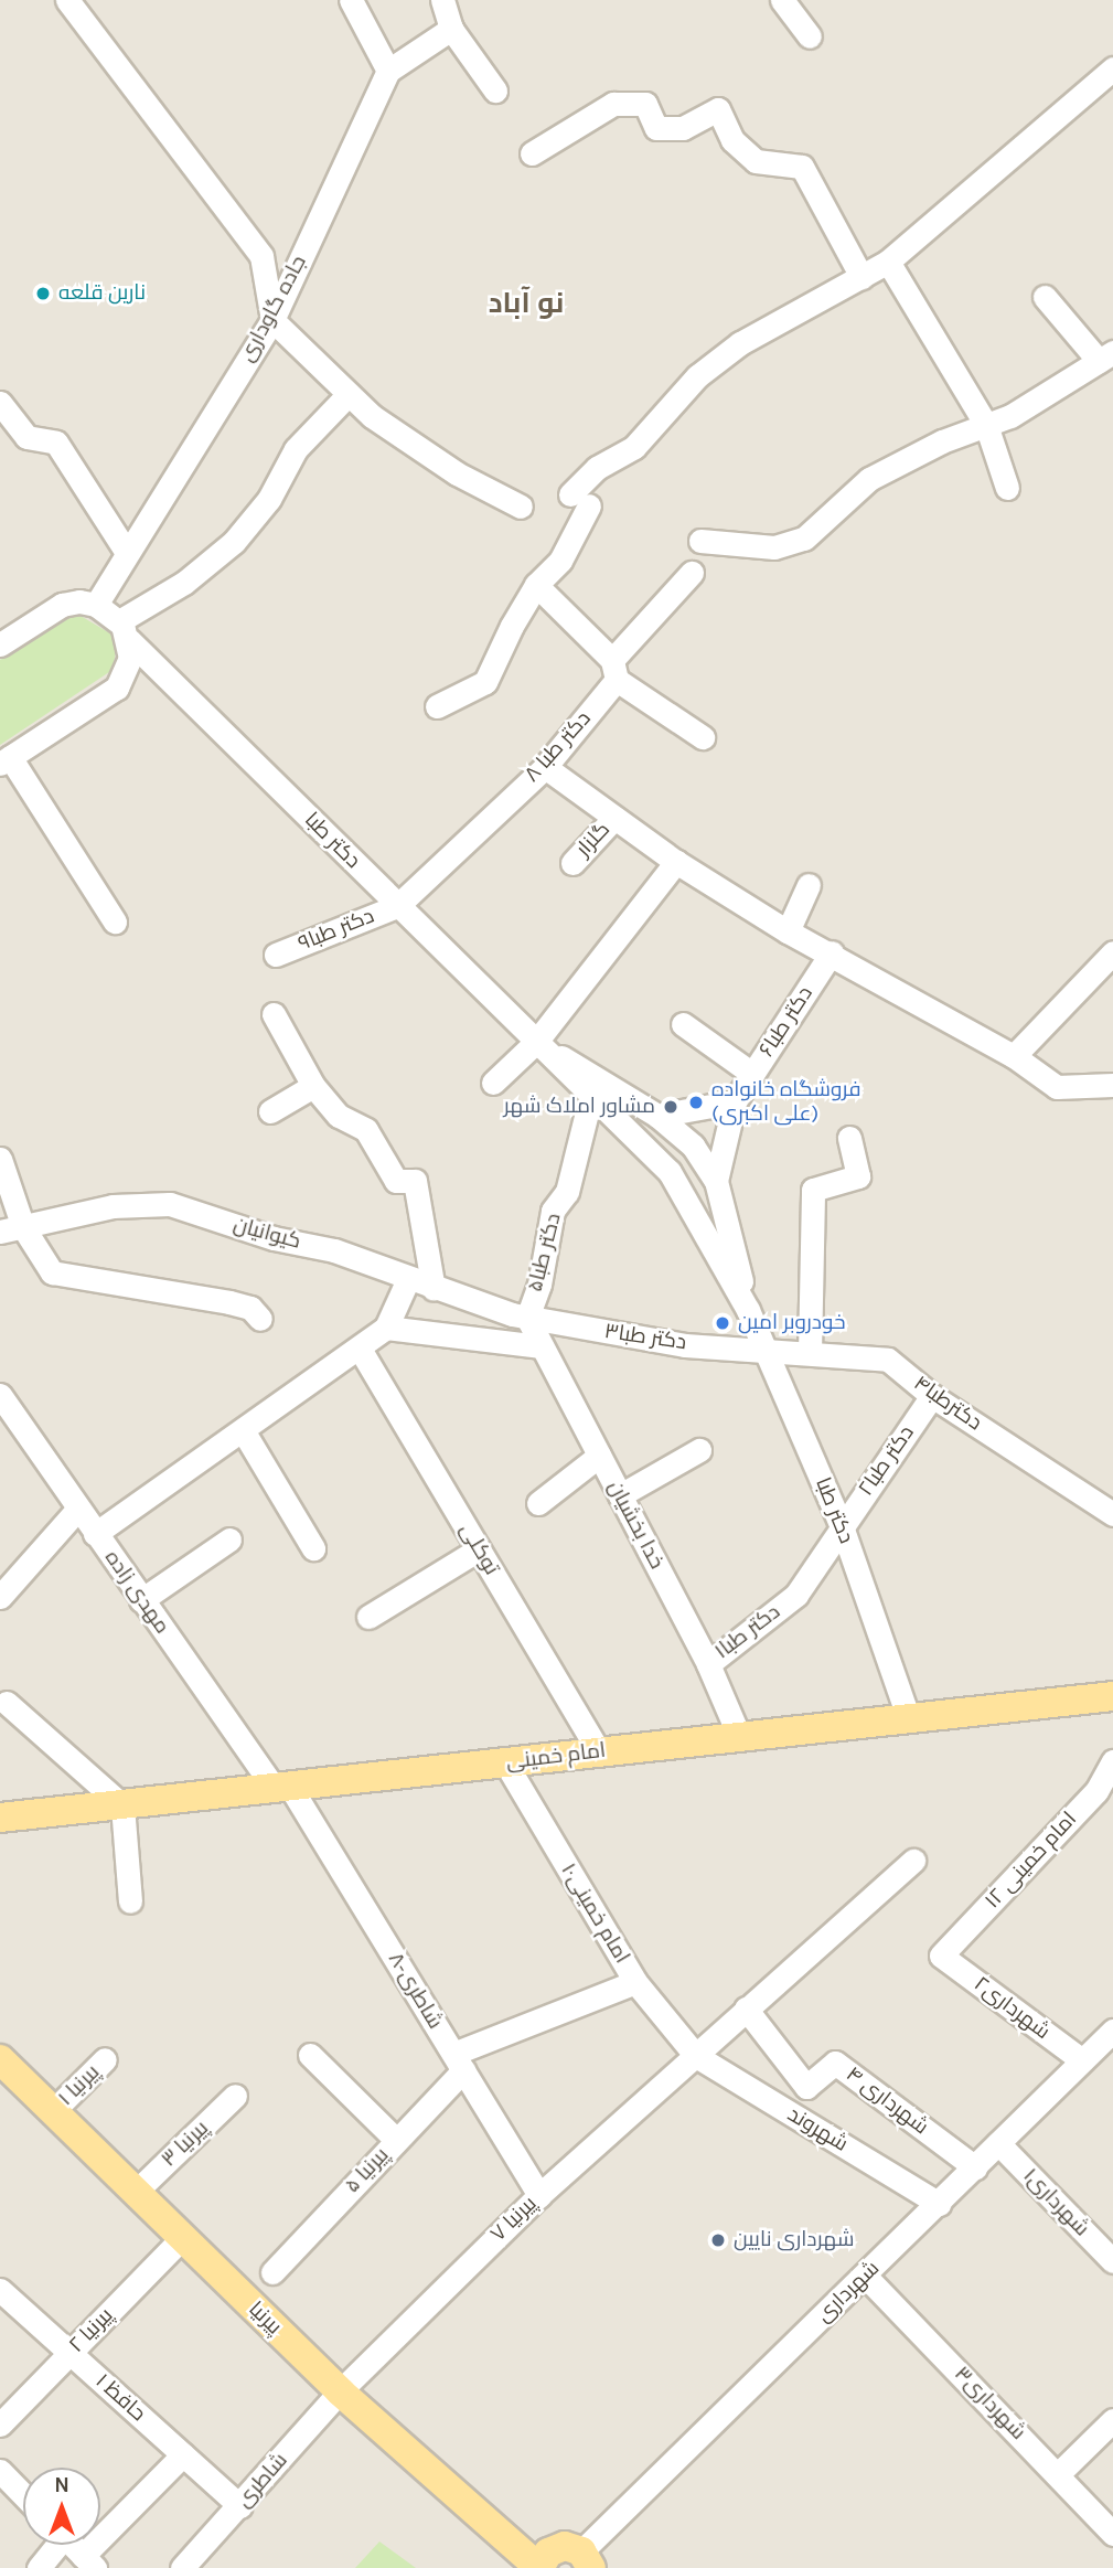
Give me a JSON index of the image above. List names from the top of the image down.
{
  "streets": {
    "main road": ["امام خمینی", "پیرنیا"],
    "street": [
      "جاده گاوداری",
      "دکتر طبا ۸",
      "گلزار",
      "دکتر طبا",
      "دکتر طبا۹",
      "دکتر طبا۶",
      "کیوانیان",
      "دکتر طبا۵",
      "دکتر طبا۳",
      "دکترطبا۴",
      "دکتر طبا۲",
      "خدا بخشیان",
      "توکلی",
      "مهدی زاده",
      "دکتر طبا۱",
      "امام خمینی ۱۲",
      "امام خمینی۱۰",
      "۸-شاطری",
      "شهرداری۲",
      "پیرنیا ۱",
      "شهرداری ۴",
      "شهروند",
      "پیرنیا ۳",
      "پیرنیا ۵",
      "شهرداری۱",
      "پیرنیا ۷",
      "شهرداری",
      "پیرنیا ۲",
      "حافظ ۱",
      "شهرداری۳",
      "شاطری"
    ]
  },
  "crossings": [
    ["جاده گاوداری", "دکتر طبا"],
    ["دکتر طبا ۸", "دکتر طبا"],
    ["دکتر طبا ۸", "دکتر طبا۹"],
    ["دکتر طبا", "دکتر طبا۹"],
    ["دکتر طبا", "دکتر طبا۶"],
    ["دکتر طبا", "دکتر طبا۵"],
    ["دکتر طبا", "دکتر طبا۳"],
    ["دکتر طبا", "دکترطبا۴"],
    ["دکتر طبا", "دکتر طبا۲"],
    ["دکتر طبا", "دکتر طبا۱"],
    ["دکتر طبا", "امام خمینی"],
    ["کیوانیان", "دکتر طبا۵"],
    ["کیوانیان", "دکتر طبا۳"],
    ["کیوانیان", "خدا بخشیان"],
    ["دکتر طبا۵", "دکتر طبا۳"],
    ["دکتر طبا۵", "خدا بخشیان"],
    ["دکتر طبا۳", "دکترطبا۴"],
    ["دکتر طبا۳", "خدا بخشیان"],
    ["دکترطبا۴", "دکتر طبا۲"],
    ["دکتر طبا۲", "دکتر طبا۱"],
    ["خدا بخشیان", "دکتر طبا۱"],
    ["خدا بخشیان", "امام خمینی"],
    ["توکلی", "امام خمینی"],
    ["مهدی زاده", "امام خمینی"],
    ["مهدی زاده", "۸-شاطری"],
    ["امام خمینی", "امام خمینی۱۰"],
    ["امام خمینی", "۸-شاطری"],
    ["امام خمینی ۱۲", "شهرداری۲"],
    ["امام خمینی۱۰", "شهروند"],
    ["امام خمینی۱۰", "پیرنیا ۷"],
    ["۸-شاطری", "پیرنیا ۵"],
    ["۸-شاطری", "پیرنیا ۷"],
    ["شهرداری۲", "شهرداری"],
    ["پیرنیا ۱", "پیرنیا"],
    ["شهرداری ۴", "پیرنیا ۷"],
    ["شهرداری ۴", "شهرداری"],
    ["شهروند", "پیرنیا ۷"],
    ["شهروند", "شهرداری"],
    ["پیرنیا ۳", "پیرنیا"],
    ["شهرداری۱", "شهرداری"],
    ["پیرنیا ۷", "پیرنیا"],
    ["پیرنیا ۷", "شاطری"],
    ["شهرداری", "شهرداری۳"],
    ["پیرنیا", "پیرنیا ۲"],
    ["پیرنیا", "شاطری"],
    ["پیرنیا ۲", "حافظ ۱"],
    ["حافظ ۱", "شاطری"]
  ],
  "districts": ["نو آباد"],
  "places": [
    "نارین قلعه",
    "فروشگاه خانواده (علی اکبری)",
    "مشاور املاک شهر",
    "خودروبر امین",
    "شهرداری نایین"
  ],
  "north": "top"
}
